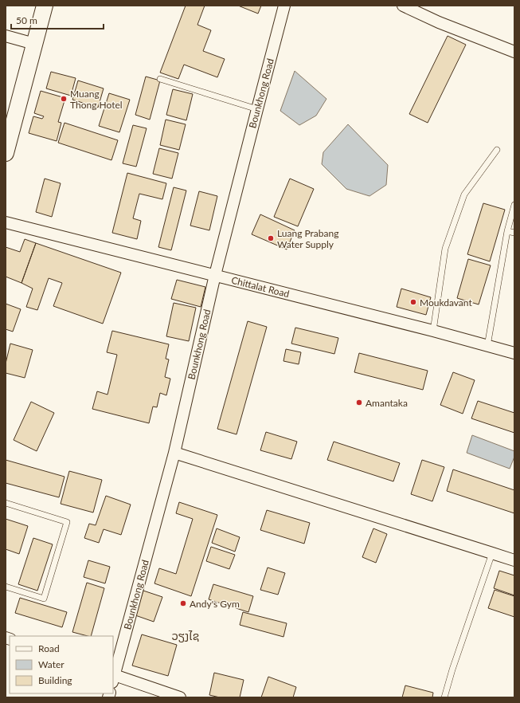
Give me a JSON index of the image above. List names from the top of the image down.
{
  "streets": {
    "street": ["Bounkhong Road", "Chittalat Road"]
  },
  "crossings": [
    ["Bounkhong Road", "Chittalat Road"]
  ],
  "districts": ["ວຽງໄຊ"],
  "places": [
    "Muang Thong Hotel",
    "Luang Prabang Water Supply",
    "Moukdavant",
    "Amantaka",
    "Andy's Gym"
  ],
  "legend": ["Road", "Water", "Building"],
  "scale_bar": "50 m"
}
